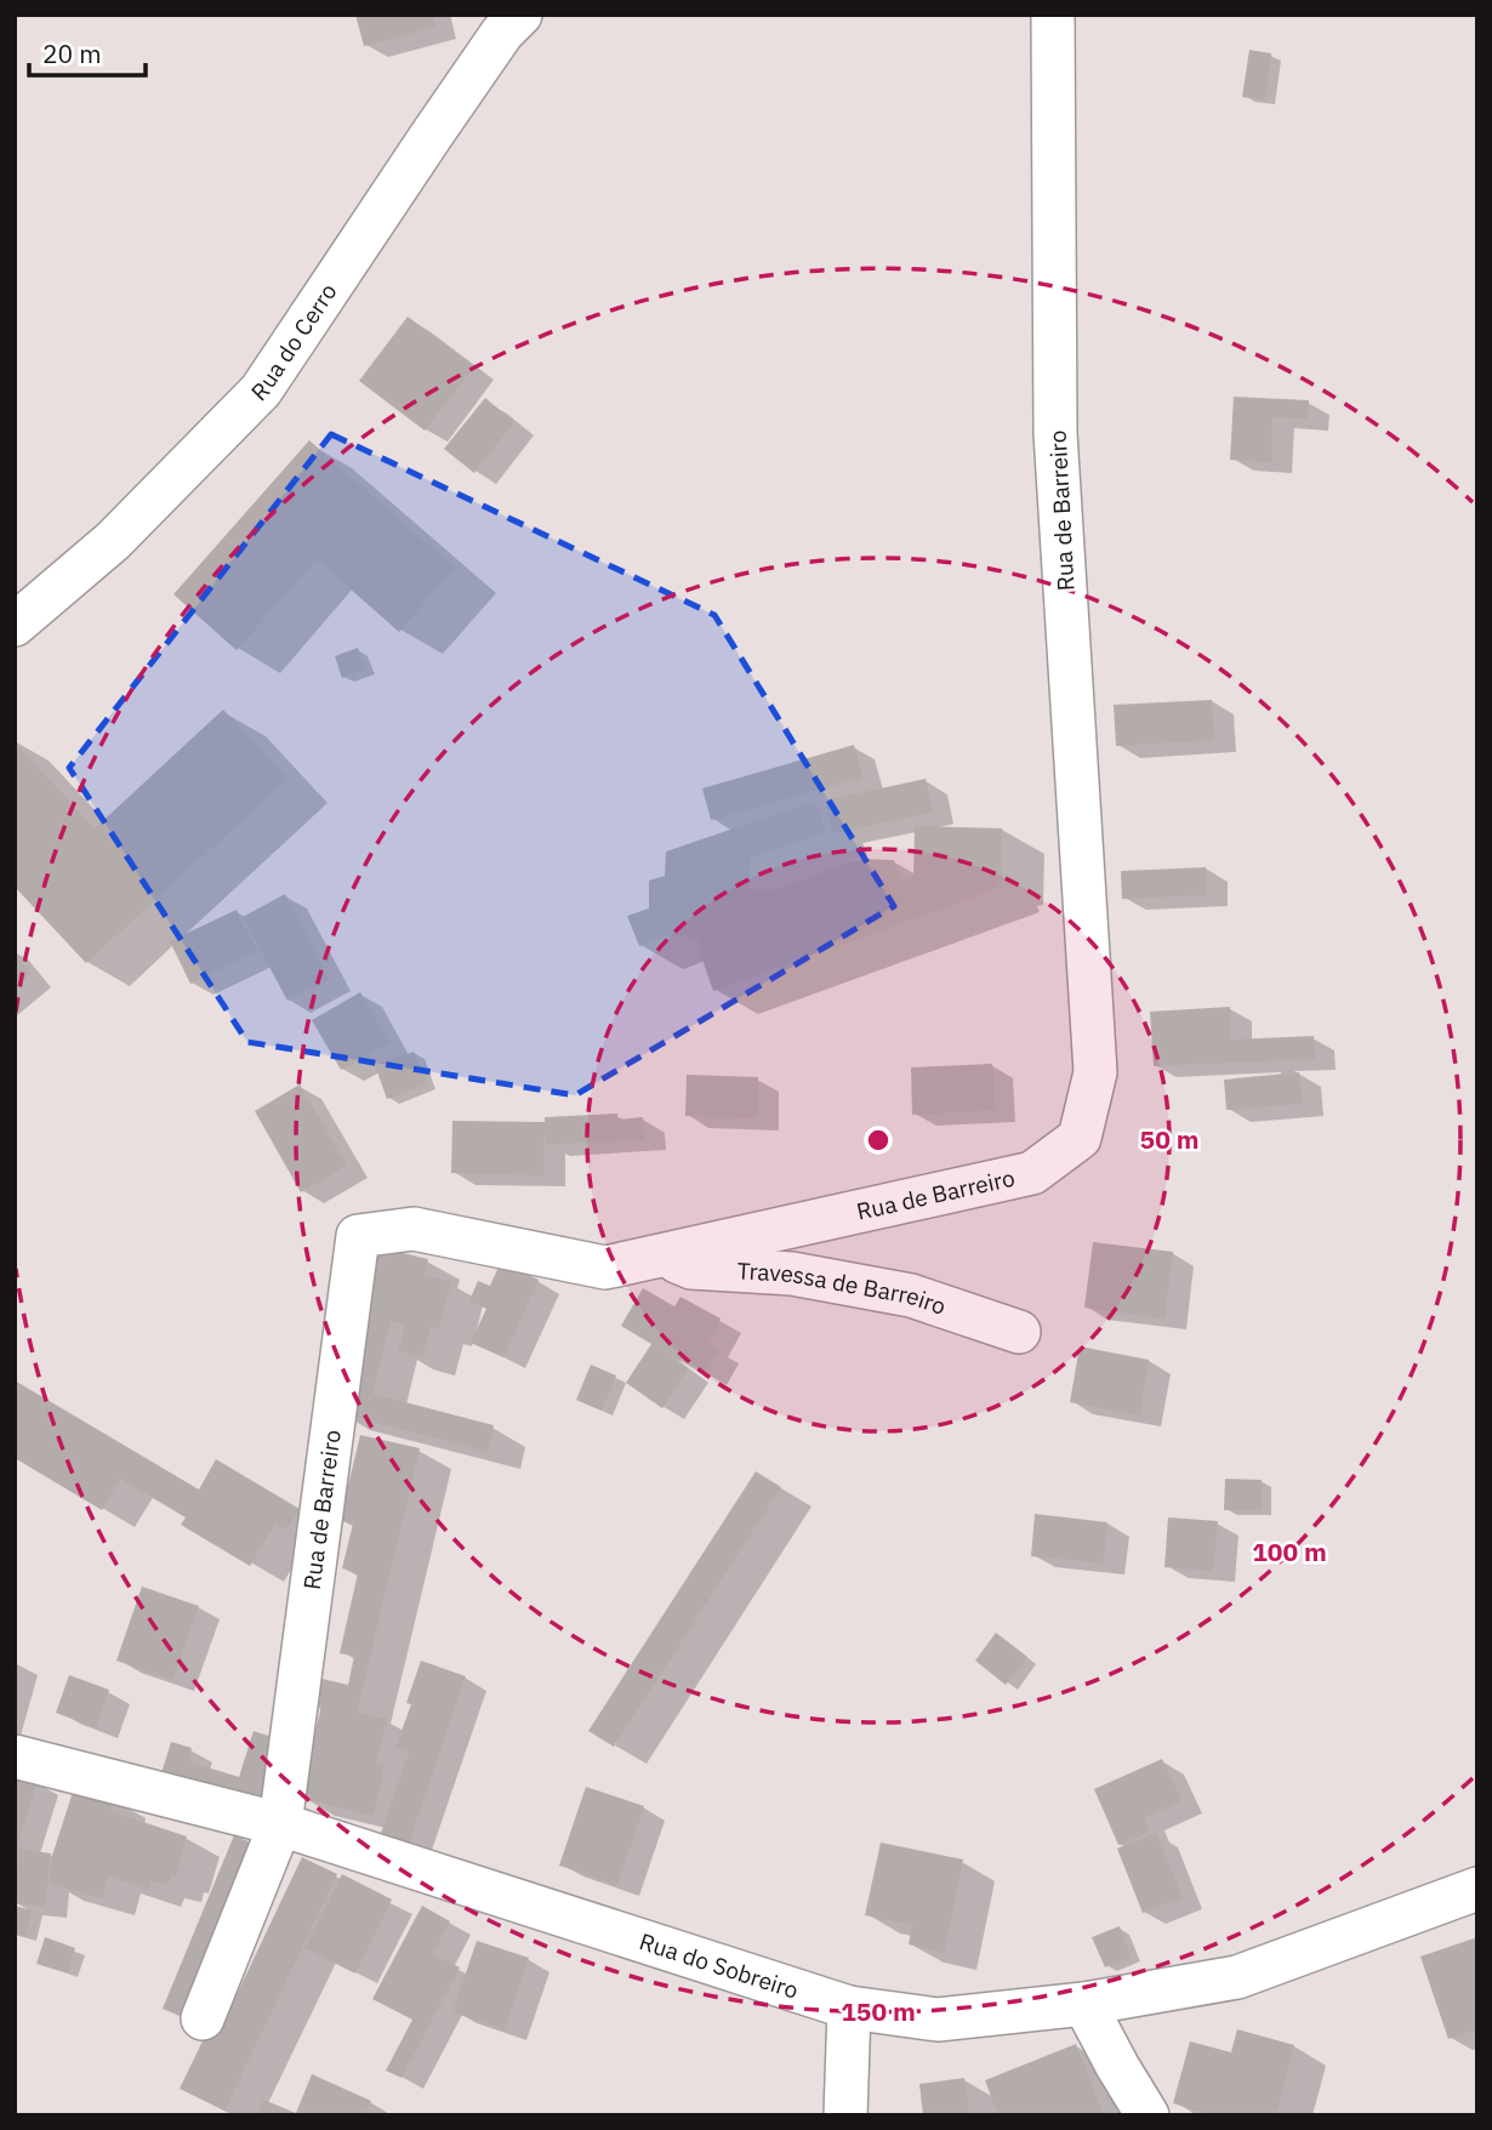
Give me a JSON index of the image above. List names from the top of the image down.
{
  "streets": {
    "street": [
      "Rua do Cerro",
      "Rua de Barreiro",
      "Travessa de Barreiro",
      "Rua do Sobreiro"
    ]
  },
  "crossings": [
    ["Rua de Barreiro", "Travessa de Barreiro"],
    ["Rua de Barreiro", "Rua do Sobreiro"]
  ],
  "scale_bar": "20 m",
  "rings": ["50 m", "100 m", "150 m"]
}
